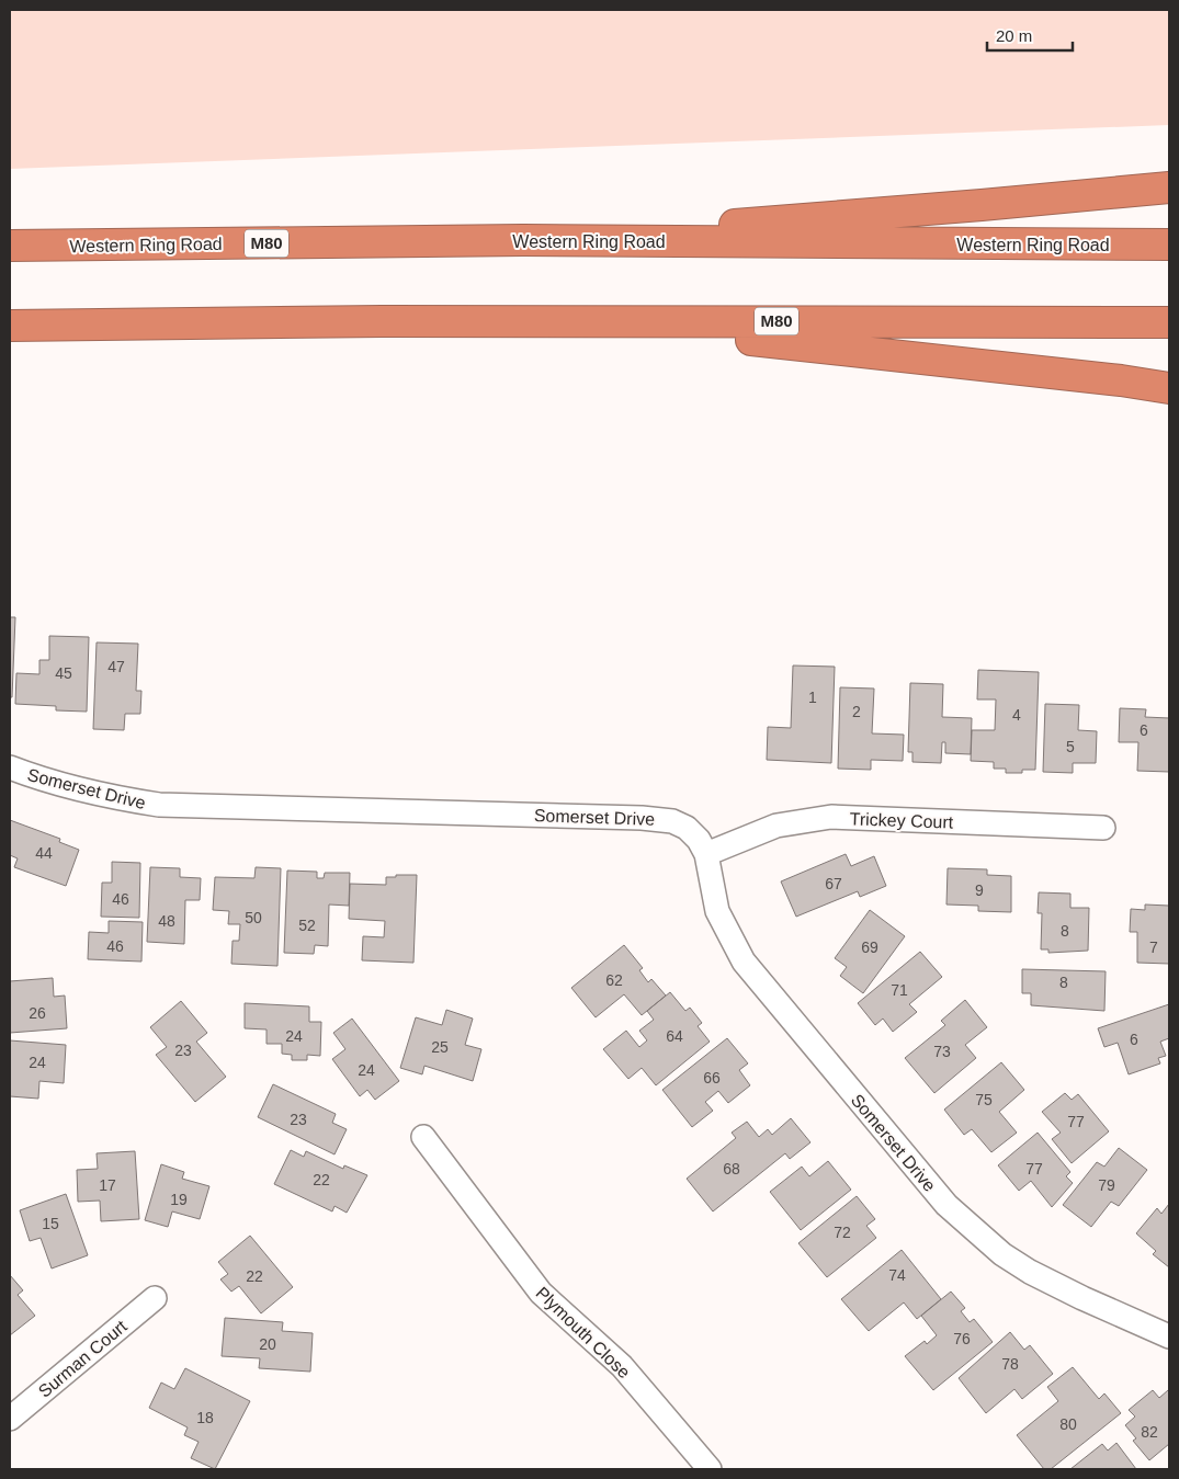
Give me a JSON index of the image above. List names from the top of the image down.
{
  "streets": {
    "highway": ["Western Ring Road", "M80"],
    "street": [
      "Somerset Drive",
      "Trickey Court",
      "Plymouth Close",
      "Surman Court"
    ]
  },
  "crossings": [
    ["Somerset Drive", "Trickey Court"]
  ],
  "house_numbers": [
    "47",
    "45",
    "1",
    "2",
    "4",
    "6",
    "5",
    "44",
    "67",
    "9",
    "46",
    "50",
    "48",
    "52",
    "8",
    "46",
    "69",
    "7",
    "62",
    "8",
    "71",
    "26",
    "24",
    "64",
    "6",
    "25",
    "23",
    "73",
    "24",
    "24",
    "66",
    "75",
    "23",
    "77",
    "68",
    "77",
    "22",
    "17",
    "79",
    "19",
    "15",
    "72",
    "74",
    "22",
    "76",
    "20",
    "78",
    "18",
    "80",
    "82"
  ],
  "scale_bar": "20 m"
}
